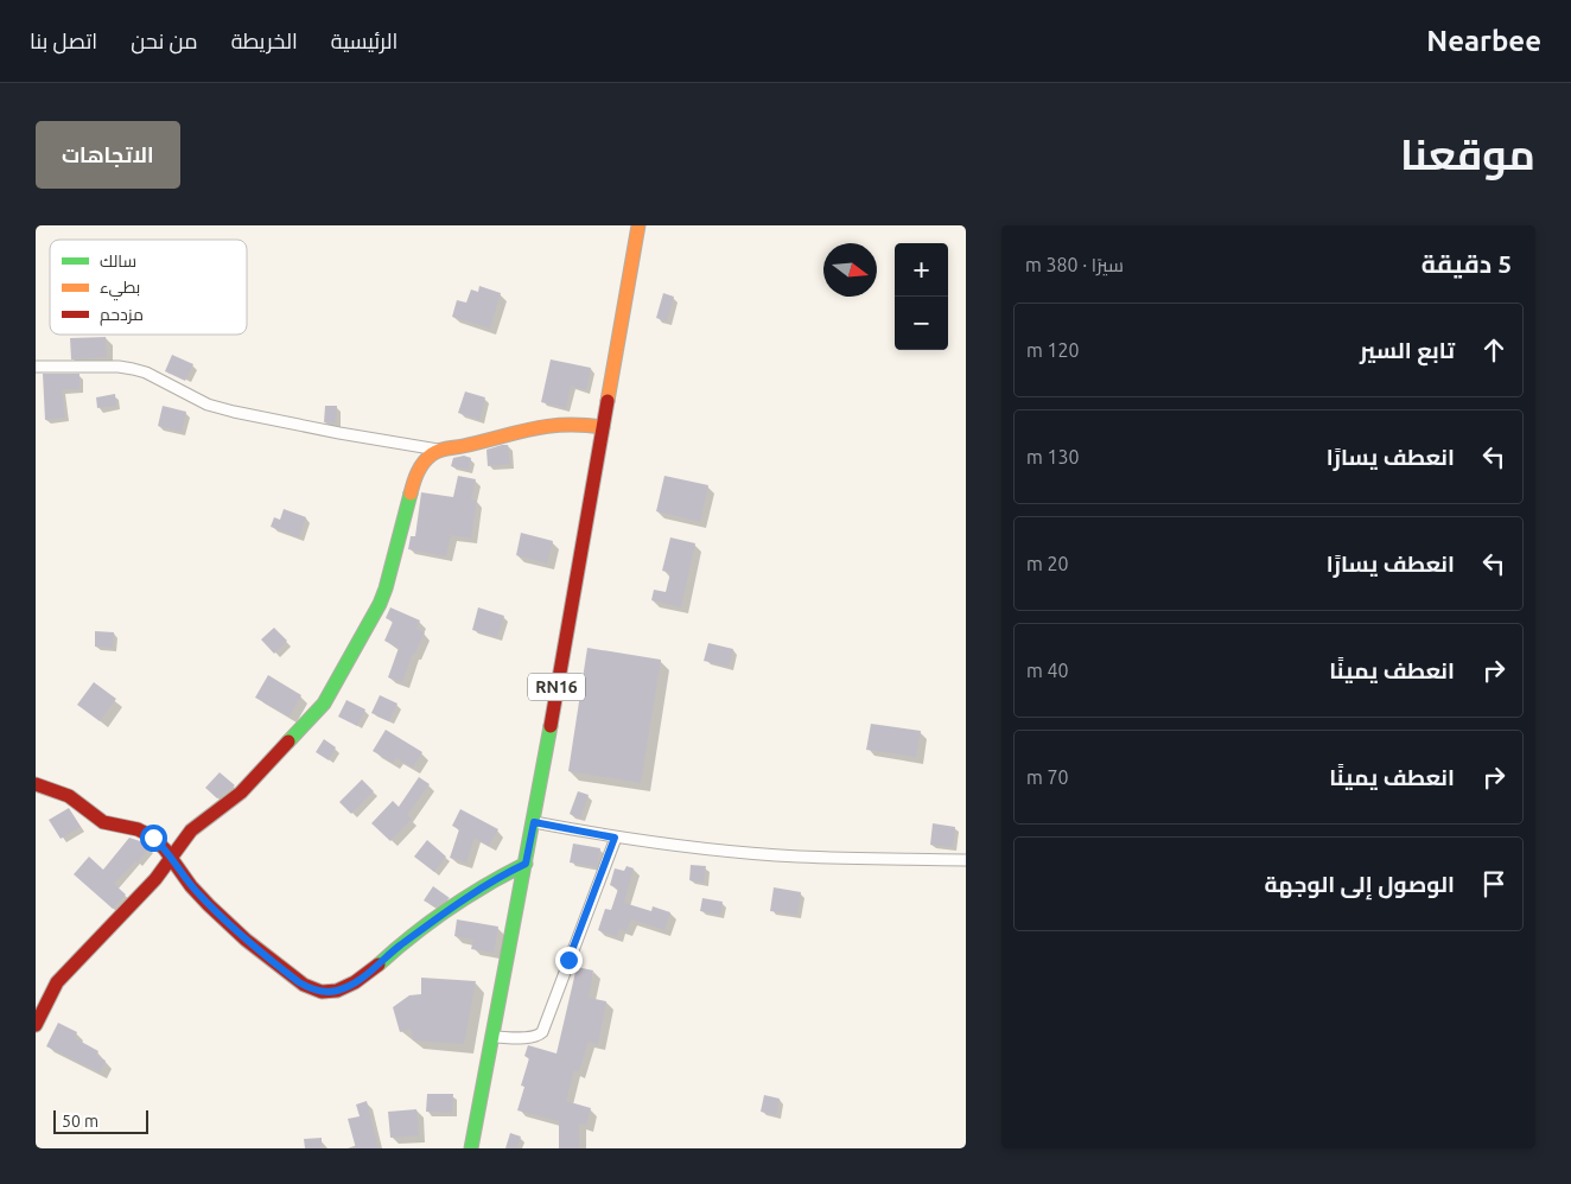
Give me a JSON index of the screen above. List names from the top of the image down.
{
  "streets": {
    "street": ["RN16"]
  },
  "legend": ["سالك", "بطيء", "مزدحم"],
  "scale_bar": "50 m",
  "north": "right",
  "page": {
    "header": "Nearbee",
    "nav": [
      "الرئيسية",
      "الخريطة",
      "من نحن",
      "اتصل بنا"
    ],
    "title": "موقعنا",
    "buttons": "الاتجاهات",
    "heading": ["5 دقيقة", "سيرًا · 380 m"],
    "map_buttons": ["+", "−"],
    "list": [
      ["تابع السير", "120 m"],
      ["انعطف يسارًا", "130 m"],
      ["انعطف يسارًا", "20 m"],
      ["انعطف يمينًا", "40 m"],
      ["انعطف يمينًا", "70 m"],
      "الوصول إلى الوجهة"
    ],
    "scale": "50 m"
  }
}
